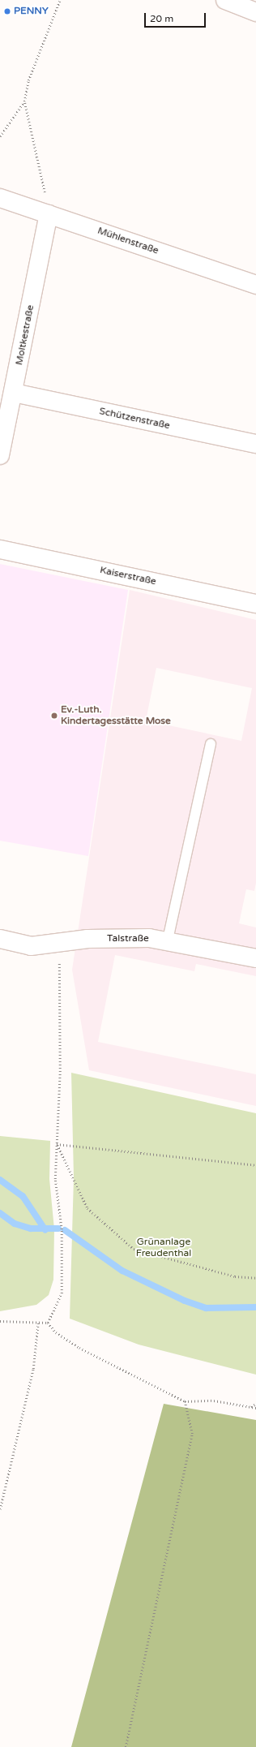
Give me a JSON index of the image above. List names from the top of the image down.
{
  "streets": {
    "street": [
      "Mühlenstraße",
      "Moltkestraße",
      "Schützenstraße",
      "Kaiserstraße",
      "Talstraße"
    ]
  },
  "crossings": [
    ["Mühlenstraße", "Moltkestraße"],
    ["Moltkestraße", "Schützenstraße"]
  ],
  "parks": ["Grünanlage Freudenthal"],
  "places": ["PENNY", "Ev.-Luth. Kindertagesstätte Mose"],
  "scale_bar": "20 m"
}
